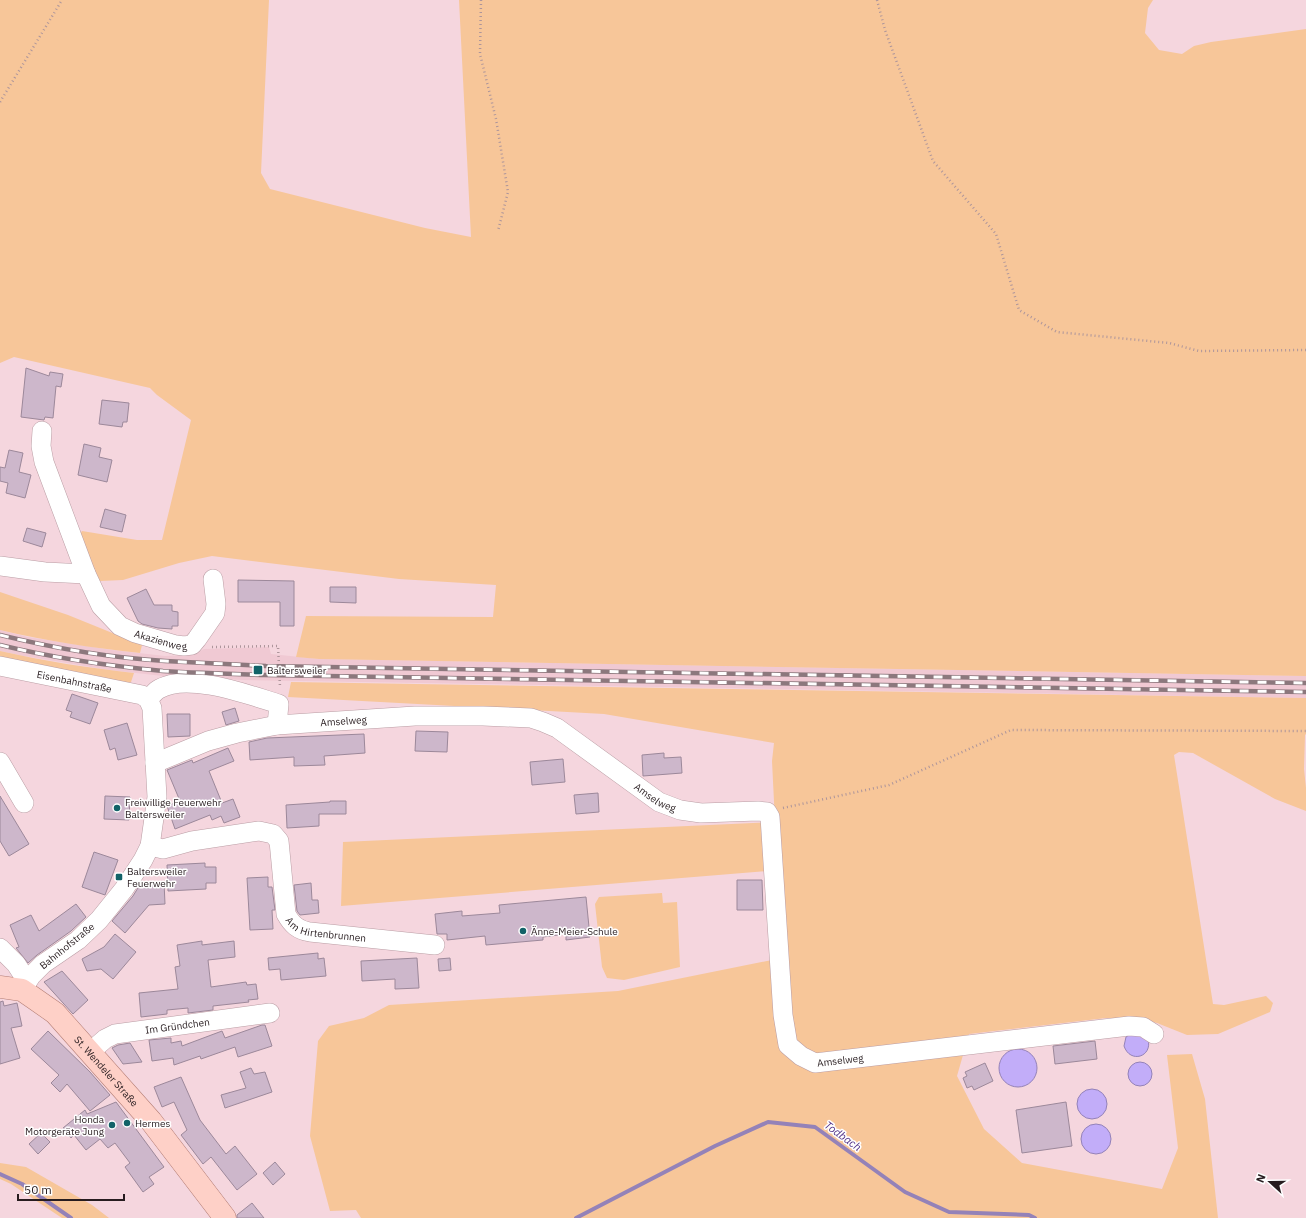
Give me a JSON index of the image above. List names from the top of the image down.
{
  "streets": {
    "main road": ["St. Wendeler Straße"],
    "street": [
      "Akazienweg",
      "Eisenbahnstraße",
      "Amselweg",
      "Am Hirtenbrunnen",
      "Bahnhofstraße",
      "Im Gründchen"
    ]
  },
  "crossings": [
    ["Eisenbahnstraße", "Bahnhofstraße"],
    ["Amselweg", "Bahnhofstraße"],
    ["Am Hirtenbrunnen", "Bahnhofstraße"],
    ["Bahnhofstraße", "St. Wendeler Straße"],
    ["Im Gründchen", "St. Wendeler Straße"]
  ],
  "water": ["Todbach"],
  "places": {
    "transit": ["Baltersweiler", "Baltersweiler Feuerwehr"],
    "other": [
      "Freiwillige Feuerwehr Baltersweiler",
      "Änne-Meier-Schule",
      "Hermes",
      "Honda Motorgeräte Jung"
    ]
  },
  "scale_bar": "50 m",
  "north": "left"
}
